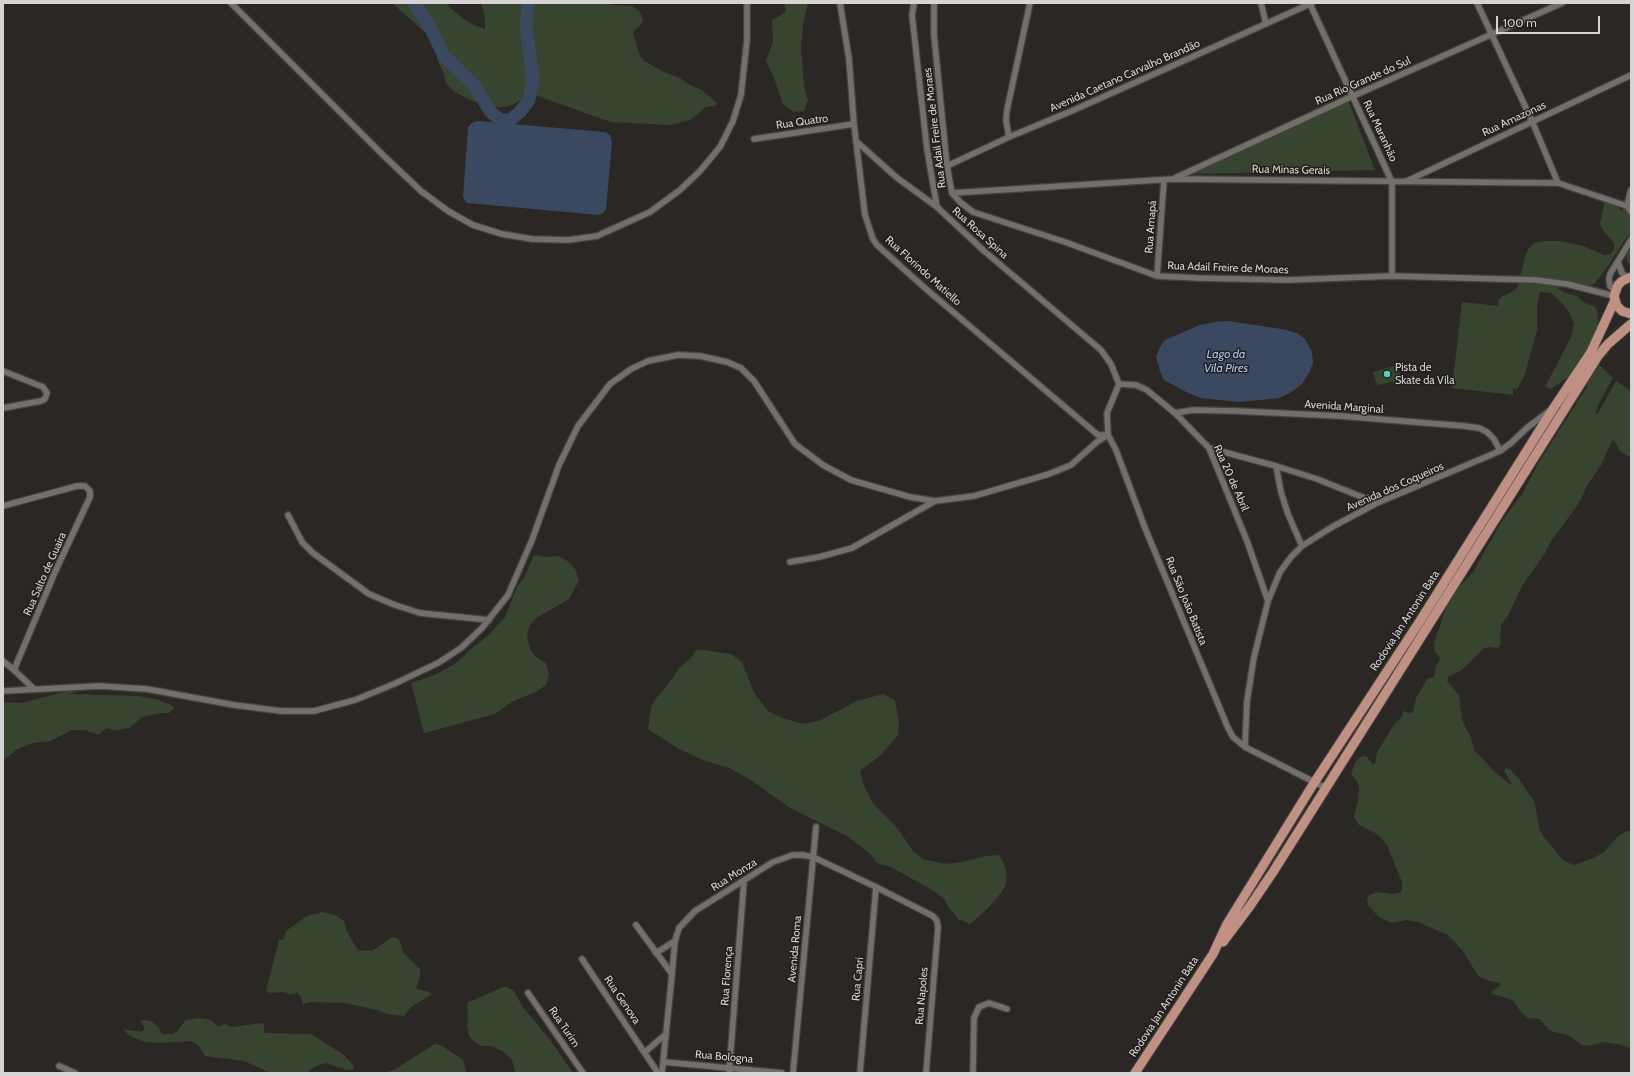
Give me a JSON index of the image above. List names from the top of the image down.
{
  "streets": {
    "main road": ["Rodovia Jan Antonin Bata"],
    "street": [
      "Avenida Caetano Carvalho Brandão",
      "Rua Rio Grande do Sul",
      "Rua Amazonas",
      "Rua Quatro",
      "Rua Adail Freire de Moraes",
      "Rua Maranhão",
      "Rua Minas Gerais",
      "Rua Amapá",
      "Rua Rosa Spina",
      "Rua Florindo Matiello",
      "Avenida Marginal",
      "Rua 20 de Abril",
      "Avenida dos Coqueiros",
      "Rua Salto de Guaíra",
      "Rua São João Batista",
      "Rua Monza",
      "Avenida Roma",
      "Rua Florença",
      "Rua Capri",
      "Rua Napoles",
      "Rua Genova",
      "Rua Turim",
      "Rua Bologna"
    ]
  },
  "crossings": [
    ["Avenida Caetano Carvalho Brandão", "Rua Adail Freire de Moraes"],
    ["Avenida Caetano Carvalho Brandão", "Rua Maranhão"],
    ["Rua Rio Grande do Sul", "Rua Maranhão"],
    ["Rua Rio Grande do Sul", "Rua Minas Gerais"],
    ["Rua Amazonas", "Rua Minas Gerais"],
    ["Rua Quatro", "Rua Florindo Matiello"],
    ["Rua Adail Freire de Moraes", "Rua Maranhão"],
    ["Rua Adail Freire de Moraes", "Rua Minas Gerais"],
    ["Rua Adail Freire de Moraes", "Rua Amapá"],
    ["Rua Adail Freire de Moraes", "Rodovia Jan Antonin Bata"],
    ["Rua Maranhão", "Rua Minas Gerais"],
    ["Rua Minas Gerais", "Rua Amapá"],
    ["Rua Rosa Spina", "Rua 20 de Abril"],
    ["Rua Rosa Spina", "Rua São João Batista"],
    ["Rua Florindo Matiello", "Rua São João Batista"],
    ["Avenida Marginal", "Rua 20 de Abril"],
    ["Avenida Marginal", "Avenida dos Coqueiros"],
    ["Rua 20 de Abril", "Avenida dos Coqueiros"],
    ["Rua 20 de Abril", "Rua São João Batista"],
    ["Avenida dos Coqueiros", "Rua São João Batista"],
    ["Avenida dos Coqueiros", "Rodovia Jan Antonin Bata"],
    ["Rua São João Batista", "Rodovia Jan Antonin Bata"],
    ["Rua Monza", "Avenida Roma"],
    ["Rua Monza", "Rua Florença"],
    ["Rua Monza", "Rua Capri"],
    ["Rua Monza", "Rua Napoles"],
    ["Rua Monza", "Rua Bologna"],
    ["Rua Florença", "Rua Bologna"]
  ],
  "water": ["Lago da Vila Pires"],
  "places": ["Pista de Skate da Vila"],
  "scale_bar": "100 m"
}
